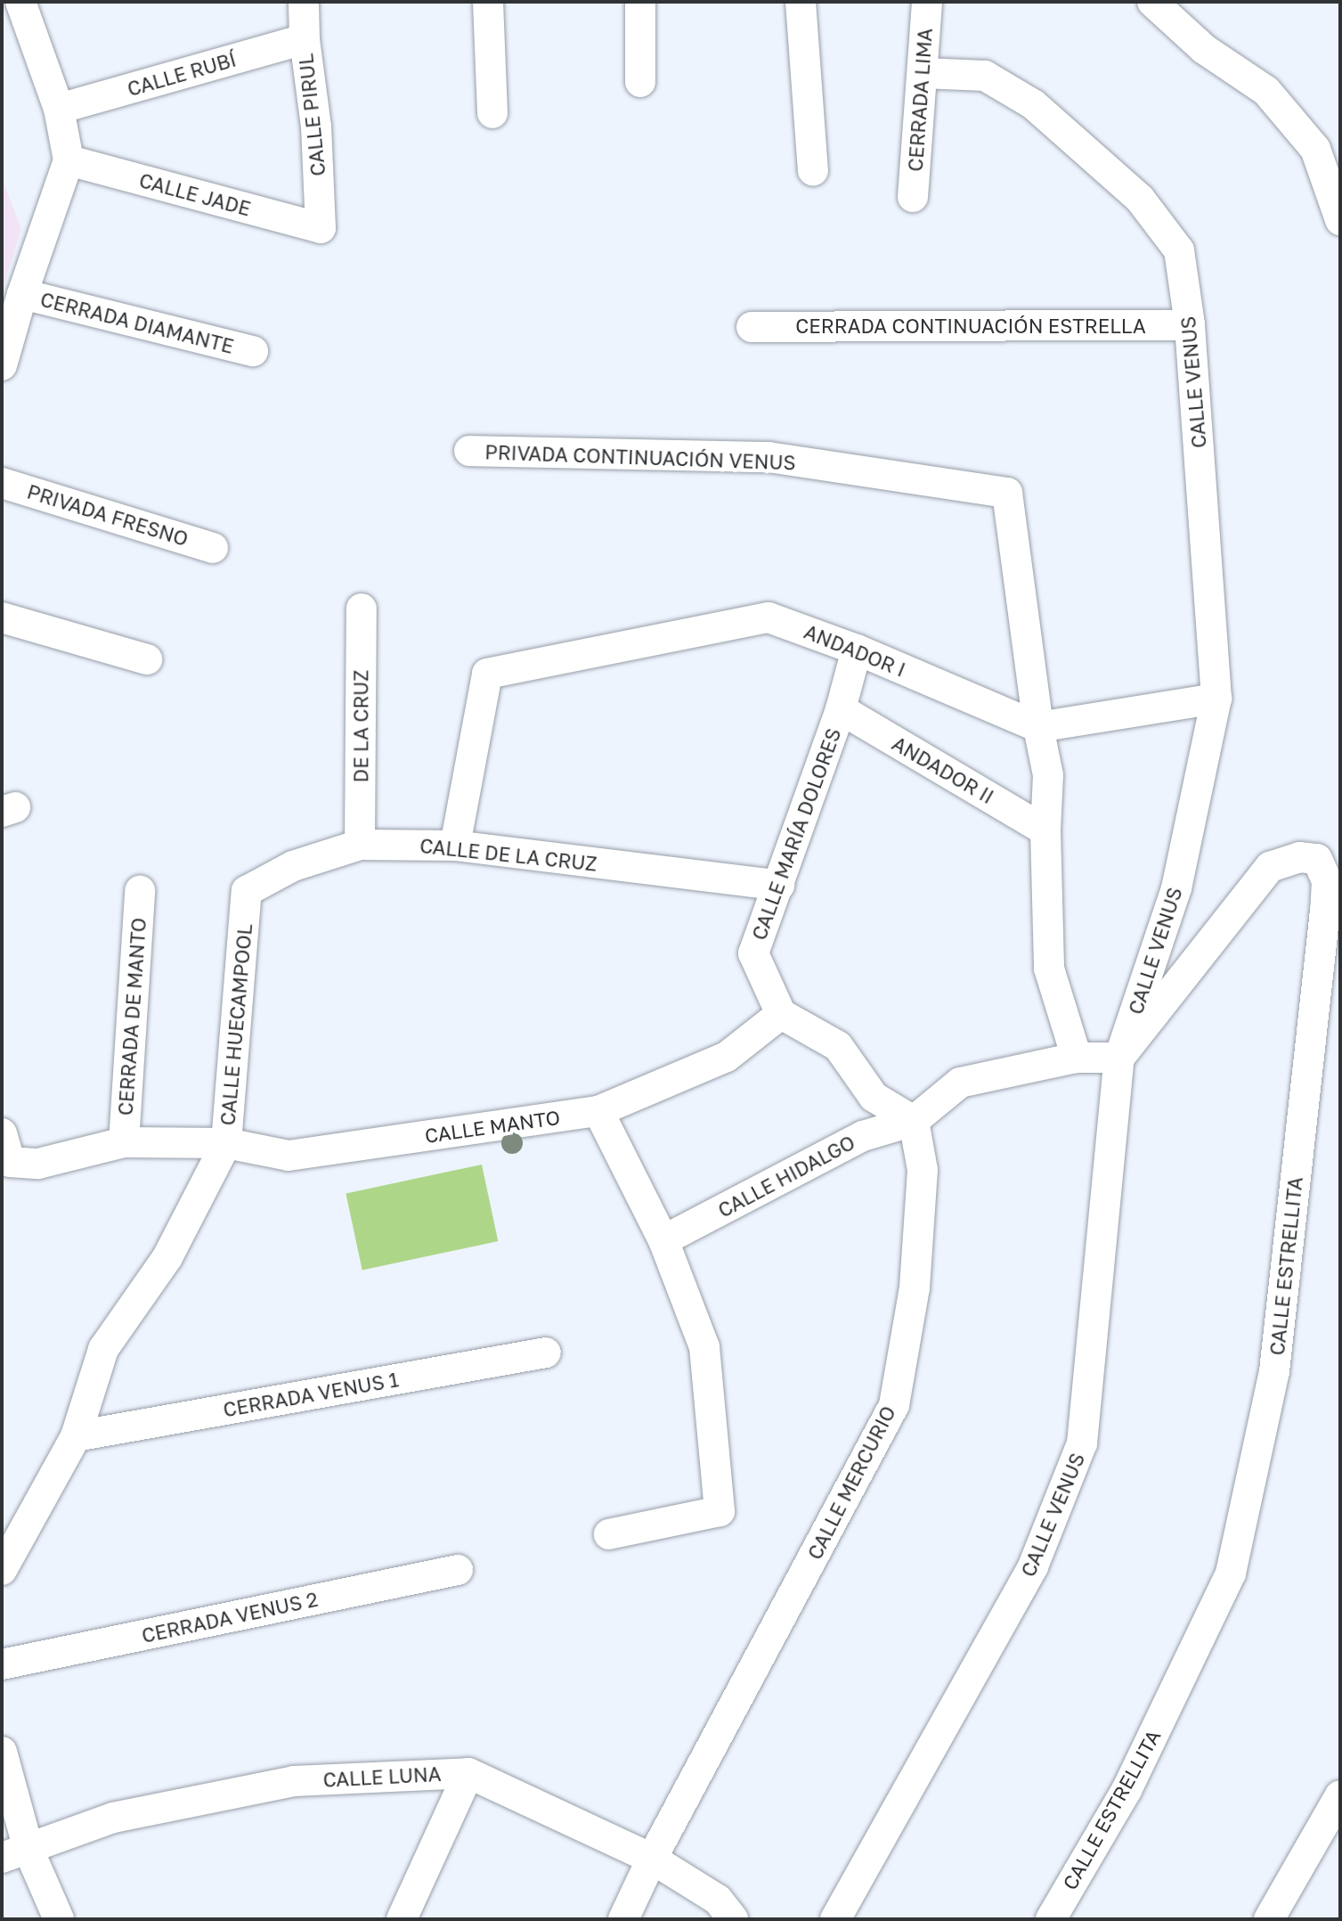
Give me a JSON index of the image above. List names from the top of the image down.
{
  "streets": {
    "street": [
      "CALLE RUBÍ",
      "CERRADA LIMA",
      "CALLE PIRUL",
      "CALLE JADE",
      "CERRADA DIAMANTE",
      "CERRADA CONTINUACIÓN ESTRELLA",
      "CALLE VENUS",
      "PRIVADA CONTINUACIÓN VENUS",
      "PRIVADA FRESNO",
      "ANDADOR I",
      "DE LA CRUZ",
      "ANDADOR II",
      "CALLE MARÍA DOLORES",
      "CALLE DE LA CRUZ",
      "CERRADA DE MANTO",
      "CALLE HUECAMPOOL",
      "CALLE MANTO",
      "CALLE HIDALGO",
      "CALLE ESTRELLITA",
      "CERRADA VENUS 1",
      "CALLE MERCURIO",
      "CERRADA VENUS 2",
      "CALLE LUNA"
    ]
  },
  "crossings": [
    ["CALLE RUBÍ", "CALLE PIRUL"],
    ["CERRADA LIMA", "CALLE VENUS"],
    ["CALLE PIRUL", "CALLE JADE"],
    ["CERRADA CONTINUACIÓN ESTRELLA", "CALLE VENUS"],
    ["CALLE VENUS", "CALLE ESTRELLITA"],
    ["PRIVADA CONTINUACIÓN VENUS", "ANDADOR I"],
    ["PRIVADA CONTINUACIÓN VENUS", "ANDADOR II"],
    ["ANDADOR I", "CALLE MARÍA DOLORES"],
    ["ANDADOR I", "CALLE DE LA CRUZ"],
    ["DE LA CRUZ", "CALLE DE LA CRUZ"],
    ["ANDADOR II", "CALLE MARÍA DOLORES"],
    ["CALLE MARÍA DOLORES", "CALLE DE LA CRUZ"],
    ["CALLE MARÍA DOLORES", "CALLE MANTO"],
    ["CALLE DE LA CRUZ", "CALLE HUECAMPOOL"],
    ["CERRADA DE MANTO", "CALLE MANTO"],
    ["CALLE HUECAMPOOL", "CALLE MANTO"],
    ["CALLE HUECAMPOOL", "CERRADA VENUS 1"],
    ["CALLE HIDALGO", "CALLE MERCURIO"],
    ["CALLE MERCURIO", "CALLE LUNA"]
  ]
}
